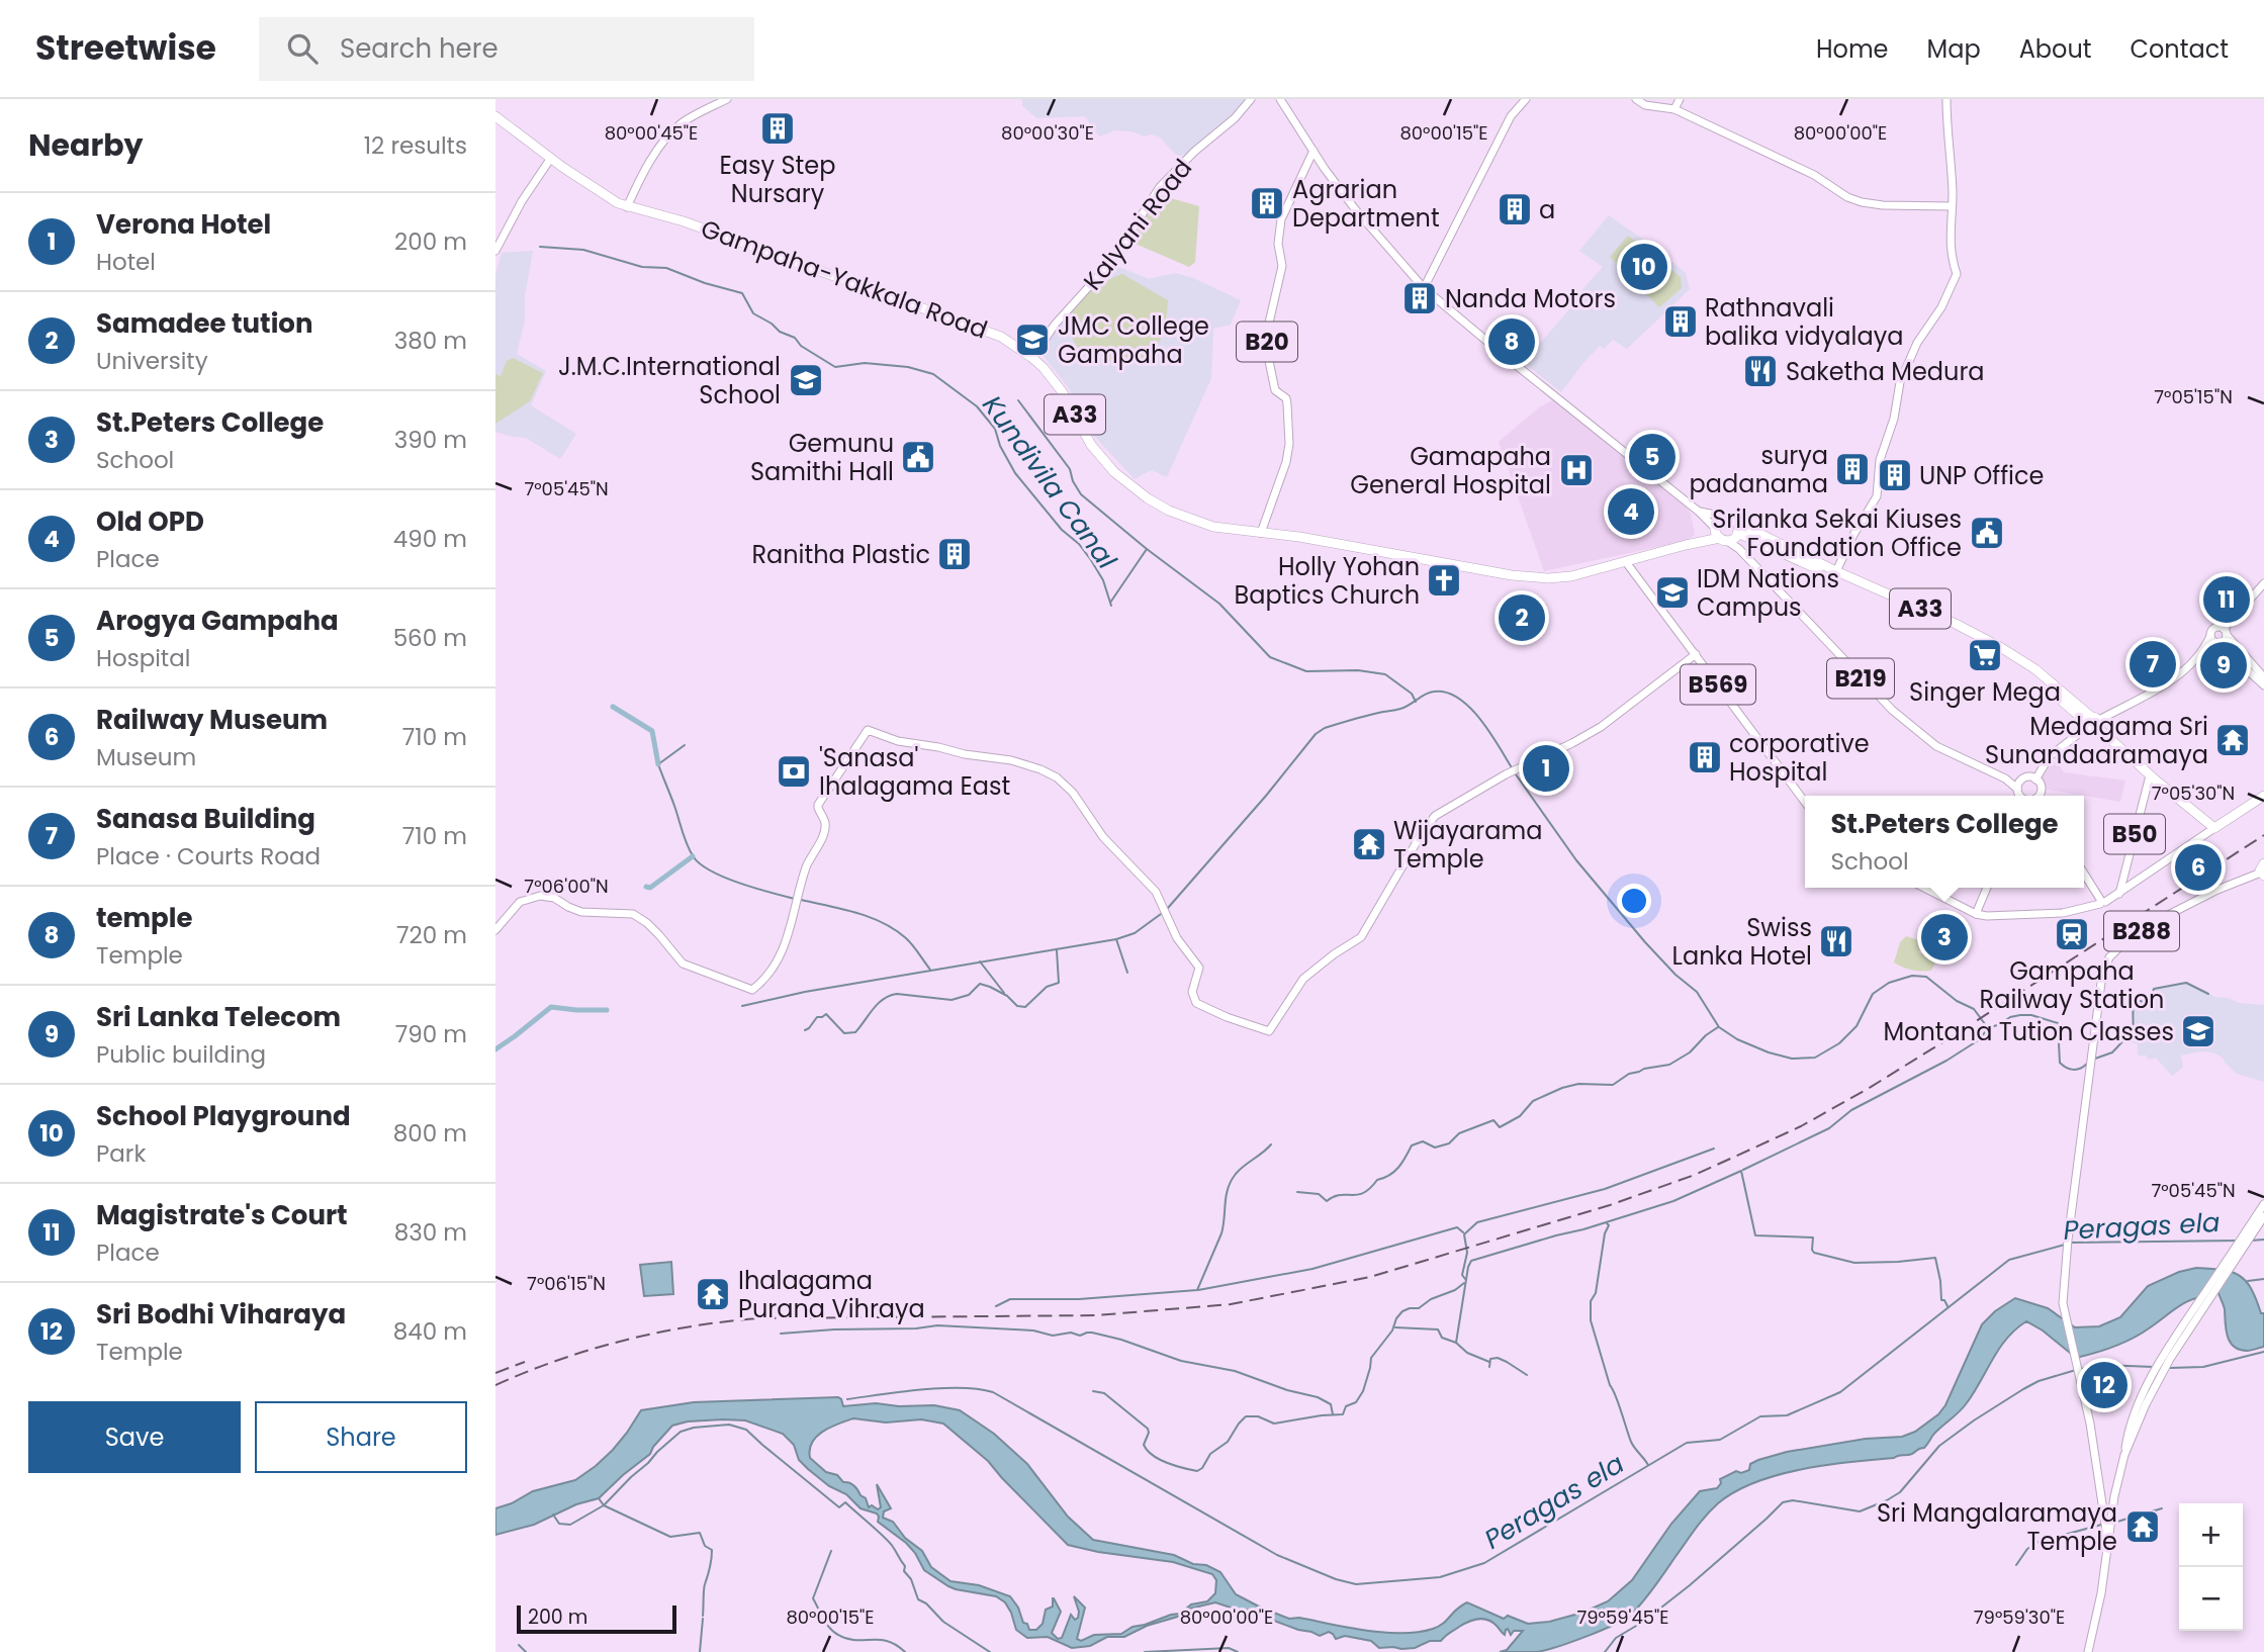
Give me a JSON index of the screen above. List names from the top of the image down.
{
  "streets": {
    "highway": ["Gampaha-Yakkala Road", "A33"],
    "main road": [
      "Kalyani Road",
      "B20",
      "B219",
      "B569",
      "B50",
      "B288"
    ]
  },
  "crossings": [
    ["Kalyani Road", "Gampaha-Yakkala Road"],
    ["Gampaha-Yakkala Road", "B20"],
    ["Gampaha-Yakkala Road", "A33"],
    ["Gampaha-Yakkala Road", "B219"],
    ["Gampaha-Yakkala Road", "B569"],
    ["A33", "B219"],
    ["A33", "B50"]
  ],
  "water": ["Kundivila Canal", "Peragas ela"],
  "places": {
    "building": [
      "Easy Step Nursary",
      "Agrarian Department",
      "a",
      "Nanda Motors",
      "Rathnavali balika vidyalaya",
      "surya padanama",
      "UNP Office",
      "Ranitha Plastic",
      "corporative Hospital"
    ],
    "school or university": [
      "JMC College Gampaha",
      "J.M.C.International School",
      "IDM Nations Campus",
      "Montana Tution Classes"
    ],
    "restaurant": ["Saketha Medura", "Swiss Lanka Hotel"],
    "public building": ["Gemunu Samithi Hall", "Srilanka Sekai Kiuses Foundation Office"],
    "hospital": ["Gamapaha General Hospital"],
    "church": ["Holly Yohan Baptics Church"],
    "supermarket": ["Singer Mega"],
    "temple": [
      "Medagama Sri Sunandaaramaya",
      "Wijayarama Temple",
      "Ihalagama Purana Vihraya",
      "Sri Mangalaramaya Temple"
    ],
    "bank": ["'Sanasa' Ihalagama East"],
    "station": ["Gampaha Railway Station"]
  },
  "scale_bar": "200 m",
  "page": {
    "header": "Streetwise",
    "search": "Search here",
    "nav": [
      "Home",
      "Map",
      "About",
      "Contact"
    ],
    "heading": ["Nearby", "12 results"],
    "list": [
      {
        "mark": "1",
        "name": "Verona Hotel",
        "note": "Hotel",
        "value": "200 m"
      },
      {
        "mark": "2",
        "name": "Samadee tution",
        "note": "University",
        "value": "380 m"
      },
      {
        "mark": "3",
        "name": "St.Peters College",
        "note": "School",
        "value": "390 m"
      },
      {
        "mark": "4",
        "name": "Old OPD",
        "note": "Place",
        "value": "490 m"
      },
      {
        "mark": "5",
        "name": "Arogya Gampaha",
        "note": "Hospital",
        "value": "560 m"
      },
      {
        "mark": "6",
        "name": "Railway Museum",
        "note": "Museum",
        "value": "710 m"
      },
      {
        "mark": "7",
        "name": "Sanasa Building",
        "note": "Place · Courts Road",
        "value": "710 m"
      },
      {
        "mark": "8",
        "name": "temple",
        "note": "Temple",
        "value": "720 m"
      },
      {
        "mark": "9",
        "name": "Sri Lanka Telecom",
        "note": "Public building",
        "value": "790 m"
      },
      {
        "mark": "10",
        "name": "School Playground",
        "note": "Park",
        "value": "800 m"
      },
      {
        "mark": "11",
        "name": "Magistrate's Court",
        "note": "Place",
        "value": "830 m"
      },
      {
        "mark": "12",
        "name": "Sri Bodhi Viharaya",
        "note": "Temple",
        "value": "840 m"
      }
    ],
    "pins": [
      "10",
      "8",
      "5",
      "4",
      "11",
      "2",
      "7",
      "9",
      "1",
      "6",
      "3",
      "12"
    ],
    "popup": ["St.Peters College", "School"],
    "buttons": ["Save", "Share"],
    "map_buttons": ["+", "−"],
    "scale": "200 m"
  },
  "coordinates": [
    "80°00'15\"E",
    "80°00'00\"E",
    "80°00'45\"E",
    "80°00'30\"E",
    "7°05'15\"N",
    "7°05'45\"N",
    "7°05'30\"N",
    "7°06'00\"N",
    "7°06'15\"N",
    "79°59'45\"E",
    "79°59'30\"E"
  ]
}
